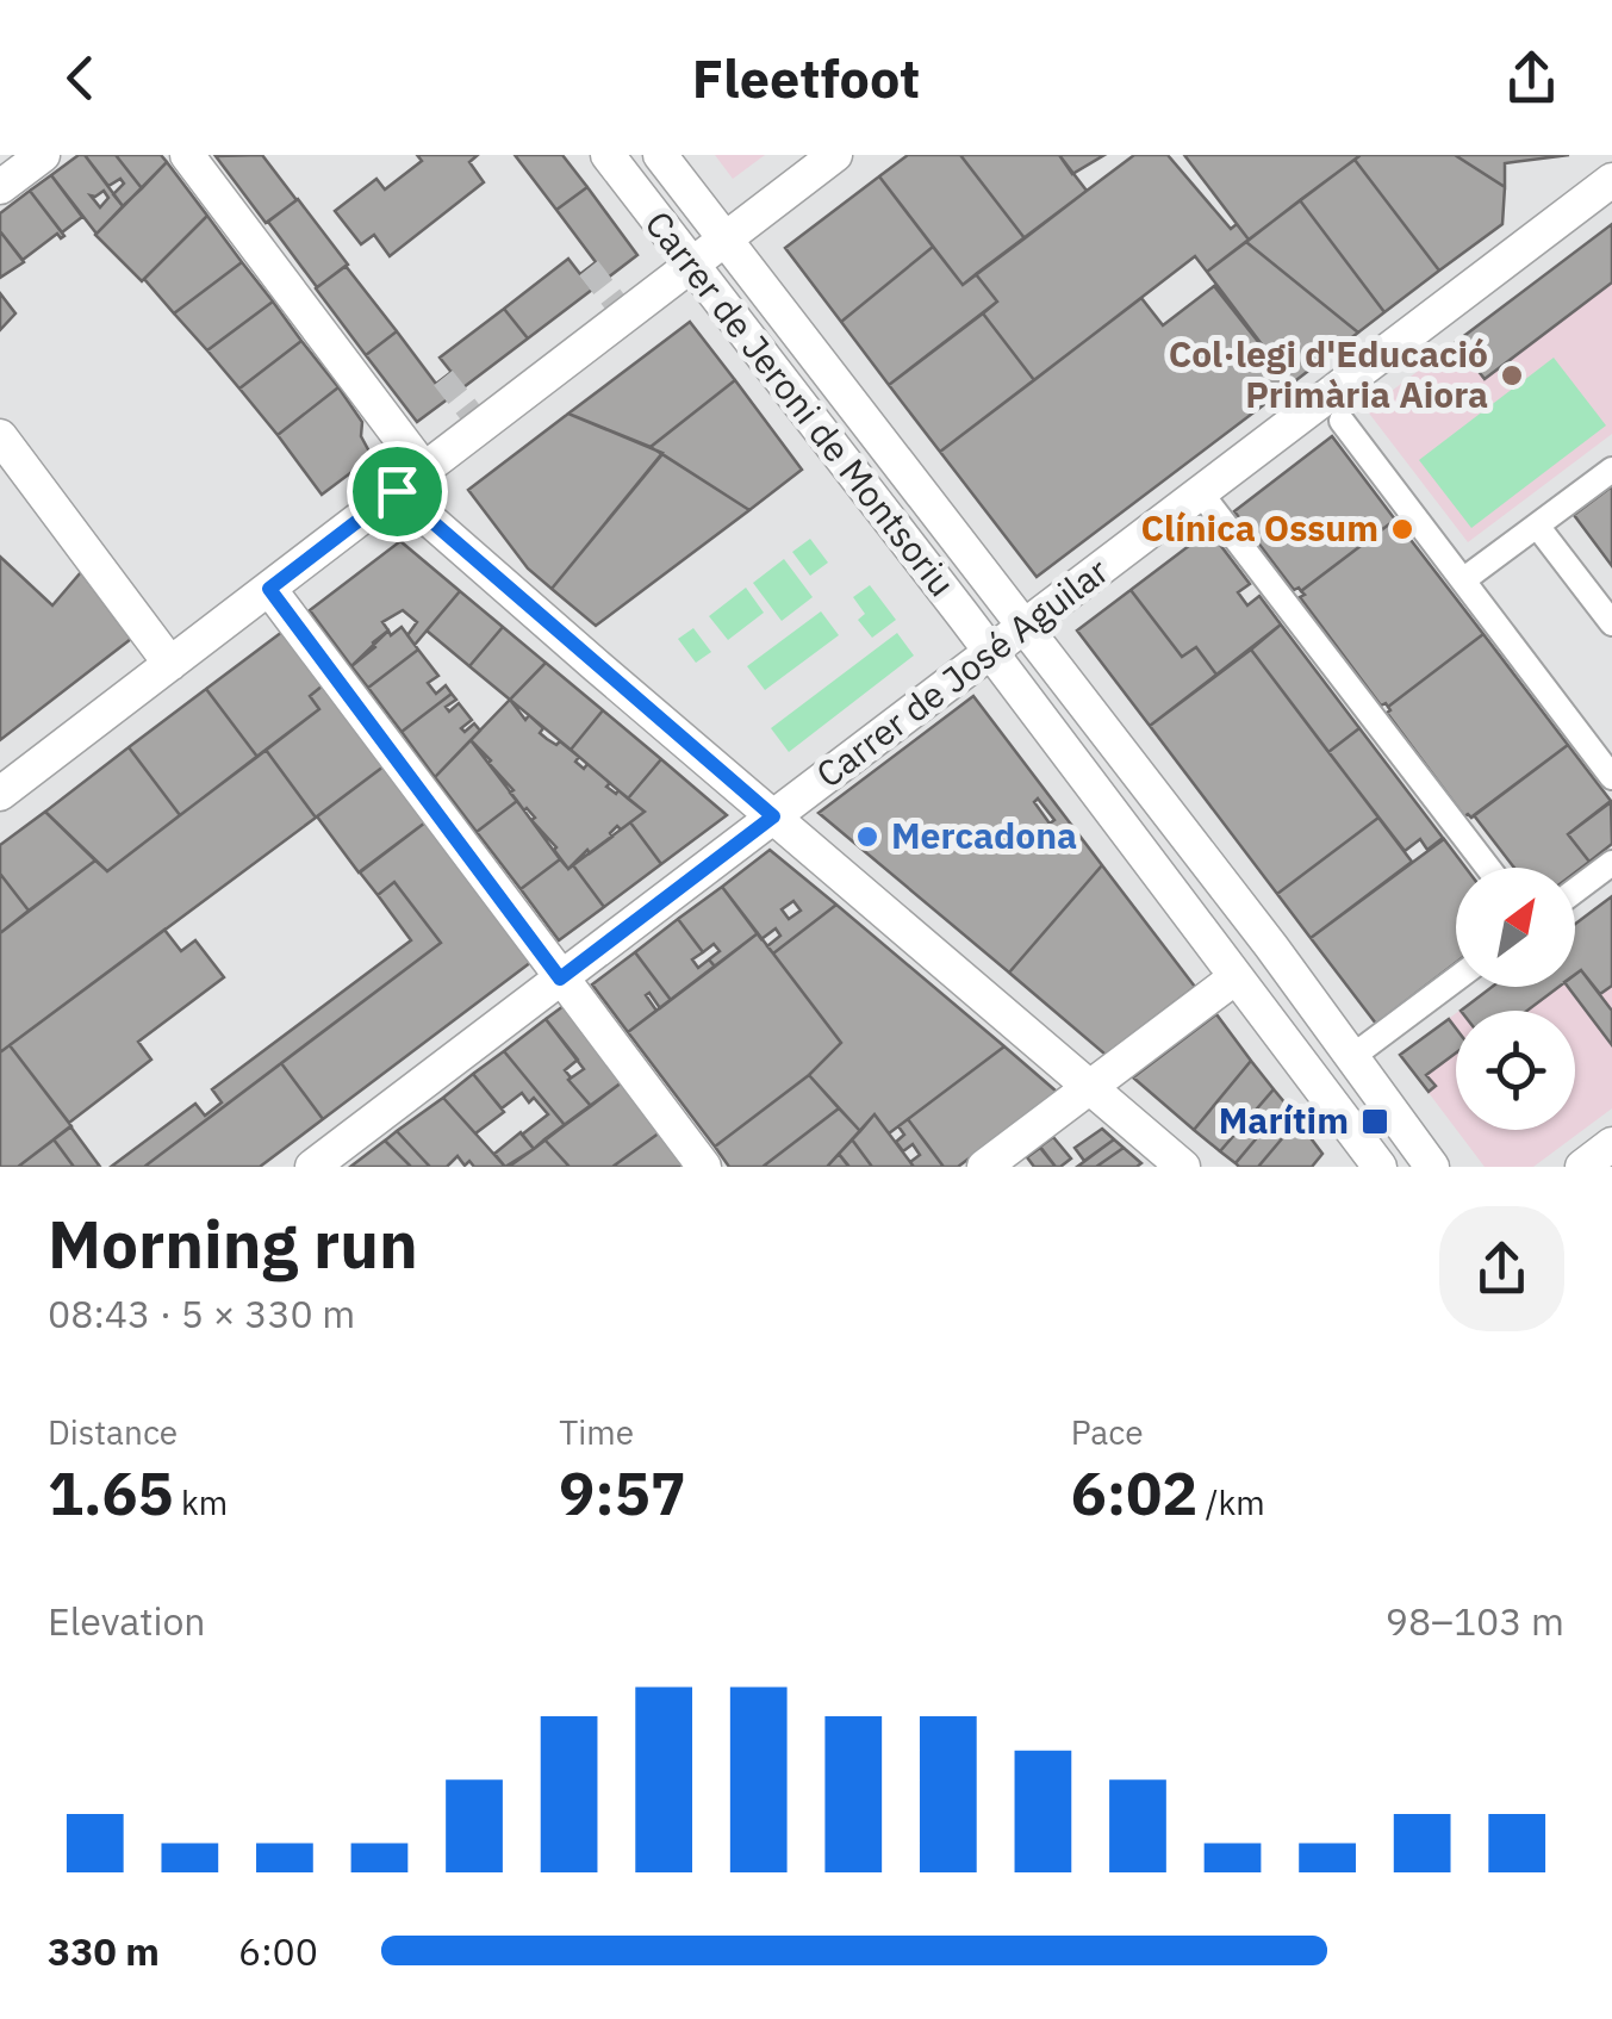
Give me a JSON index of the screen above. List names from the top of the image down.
{
  "streets": {
    "street": ["Carrer de Jeroni de Montsoriu", "Carrer de José Aguilar"]
  },
  "crossings": [
    ["Carrer de Jeroni de Montsoriu", "Carrer de José Aguilar"]
  ],
  "places": {
    "other": ["Col·legi d'Educació Primària Aiora", "Clínica Ossum", "Mercadona"],
    "transit": ["Marítim"]
  },
  "north": "top right",
  "page": {
    "header": "Fleetfoot",
    "heading": ["Morning run", "08:43 · 5 × 330 m"],
    "stats": [
      ["Distance", "1.65 km"],
      ["Time", "9:57"],
      ["Pace", "6:02 /km"]
    ],
    "chart": ["Elevation", "98–103 m"],
    "list": [
      {
        "name": "330 m",
        "note": "6:00"
      }
    ]
  }
}
